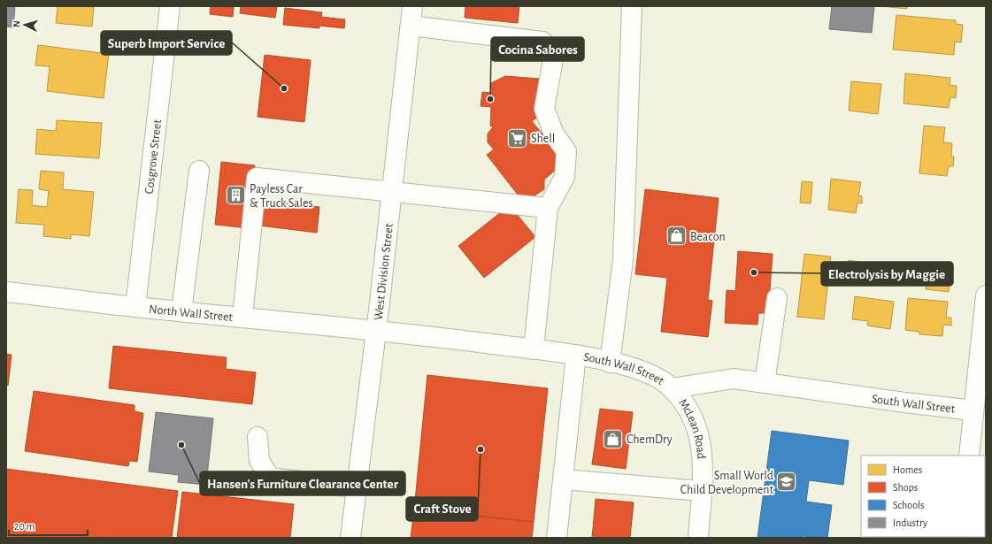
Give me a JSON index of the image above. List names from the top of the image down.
{
  "streets": {
    "street": [
      "Cosgrove Street",
      "West Division Street",
      "North Wall Street",
      "South Wall Street",
      "McLean Road"
    ]
  },
  "crossings": [
    ["Cosgrove Street", "North Wall Street"],
    ["West Division Street", "North Wall Street"],
    ["West Division Street", "South Wall Street"],
    ["North Wall Street", "South Wall Street"],
    ["South Wall Street", "McLean Road"]
  ],
  "places": {
    "other": [
      "Superb Import Service",
      "Cocina Sabores",
      "Electrolysis by Maggie",
      "Hansen's Furniture Clearance Center",
      "Craft Stove"
    ],
    "supermarket": ["Shell"],
    "building": ["Payless Car & Truck Sales"],
    "shop": ["Beacon", "ChemDry"],
    "school or university": ["Small World Child Development"]
  },
  "legend": [
    "Homes",
    "Shops",
    "Schools",
    "Industry"
  ],
  "scale_bar": "20 m",
  "north": "left"
}
